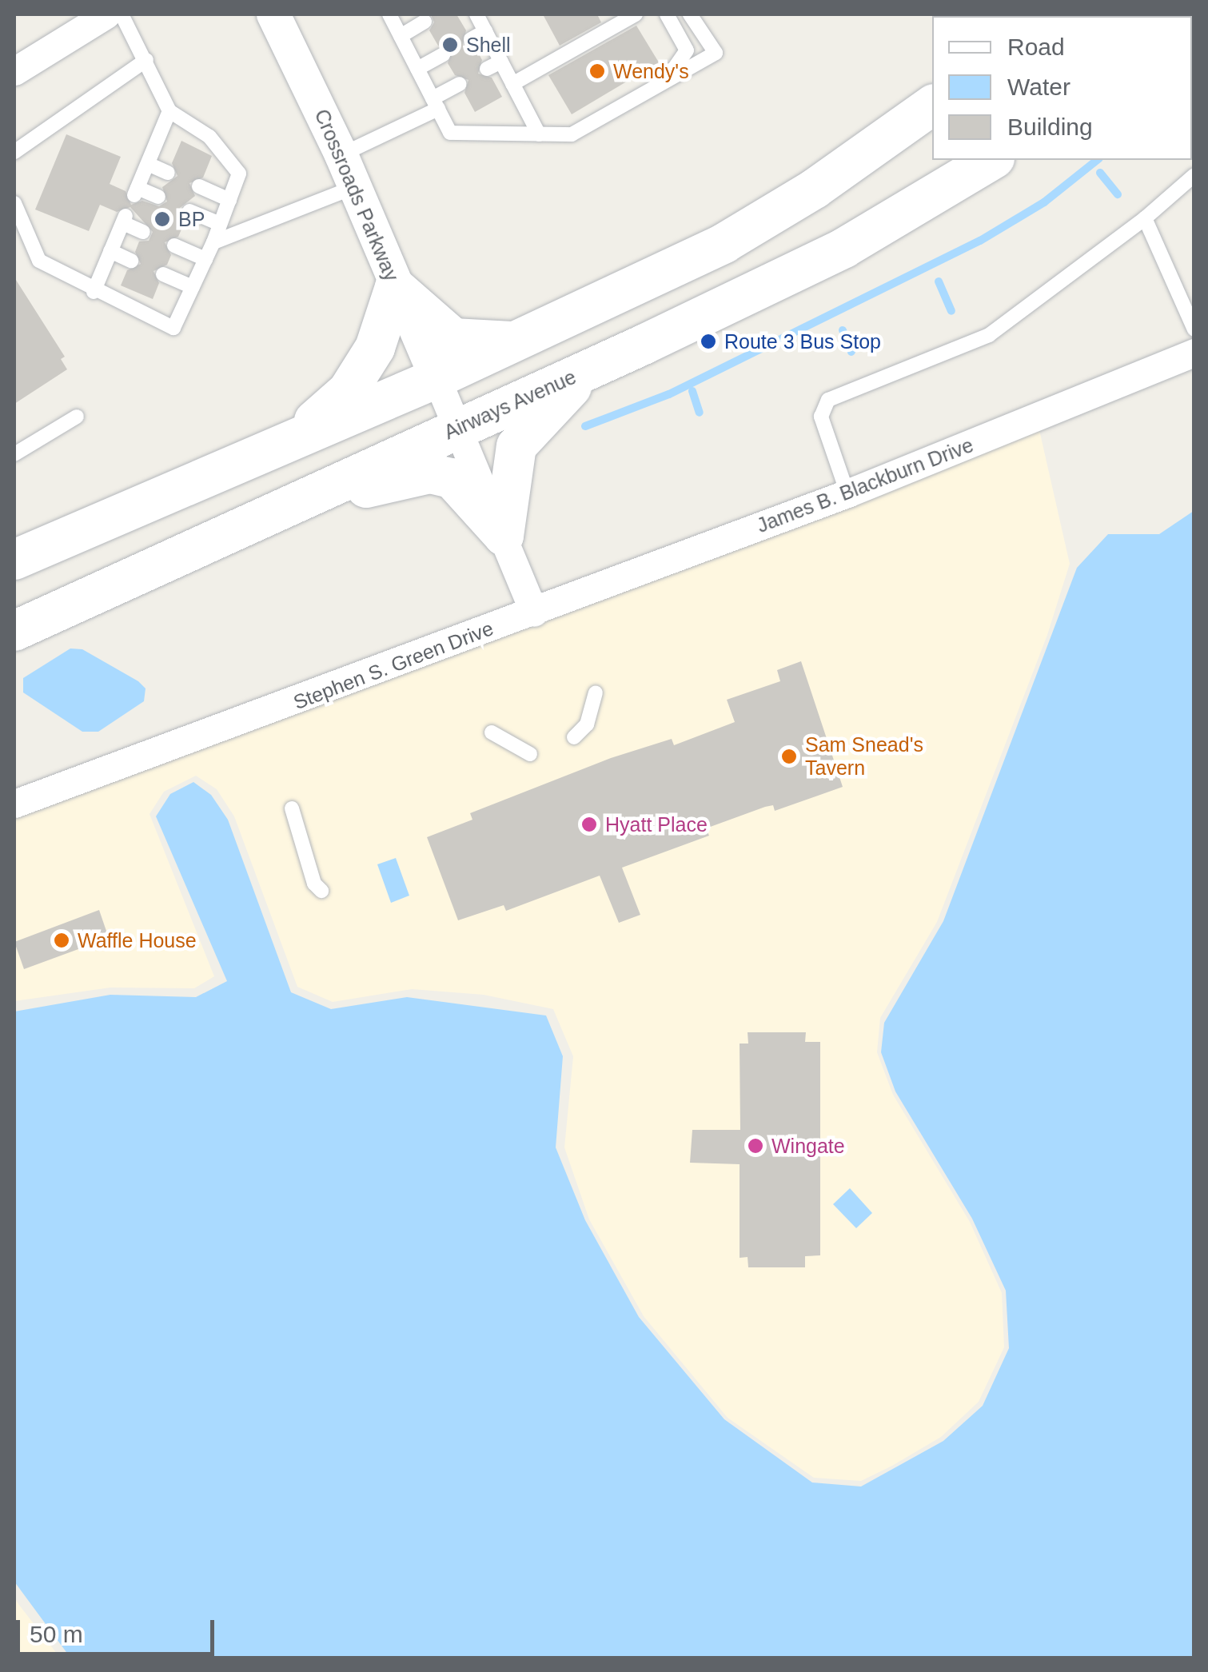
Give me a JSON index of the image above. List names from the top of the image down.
{
  "streets": {
    "main road": ["Airways Avenue"],
    "street": ["Crossroads Parkway", "James B. Blackburn Drive", "Stephen S. Green Drive"]
  },
  "crossings": [
    ["James B. Blackburn Drive", "Stephen S. Green Drive"]
  ],
  "places": [
    "Shell",
    "Wendy's",
    "BP",
    "Route 3 Bus Stop",
    "Sam Snead's Tavern",
    "Hyatt Place",
    "Waffle House",
    "Wingate"
  ],
  "legend": ["Road", "Water", "Building"],
  "scale_bar": "50 m"
}
